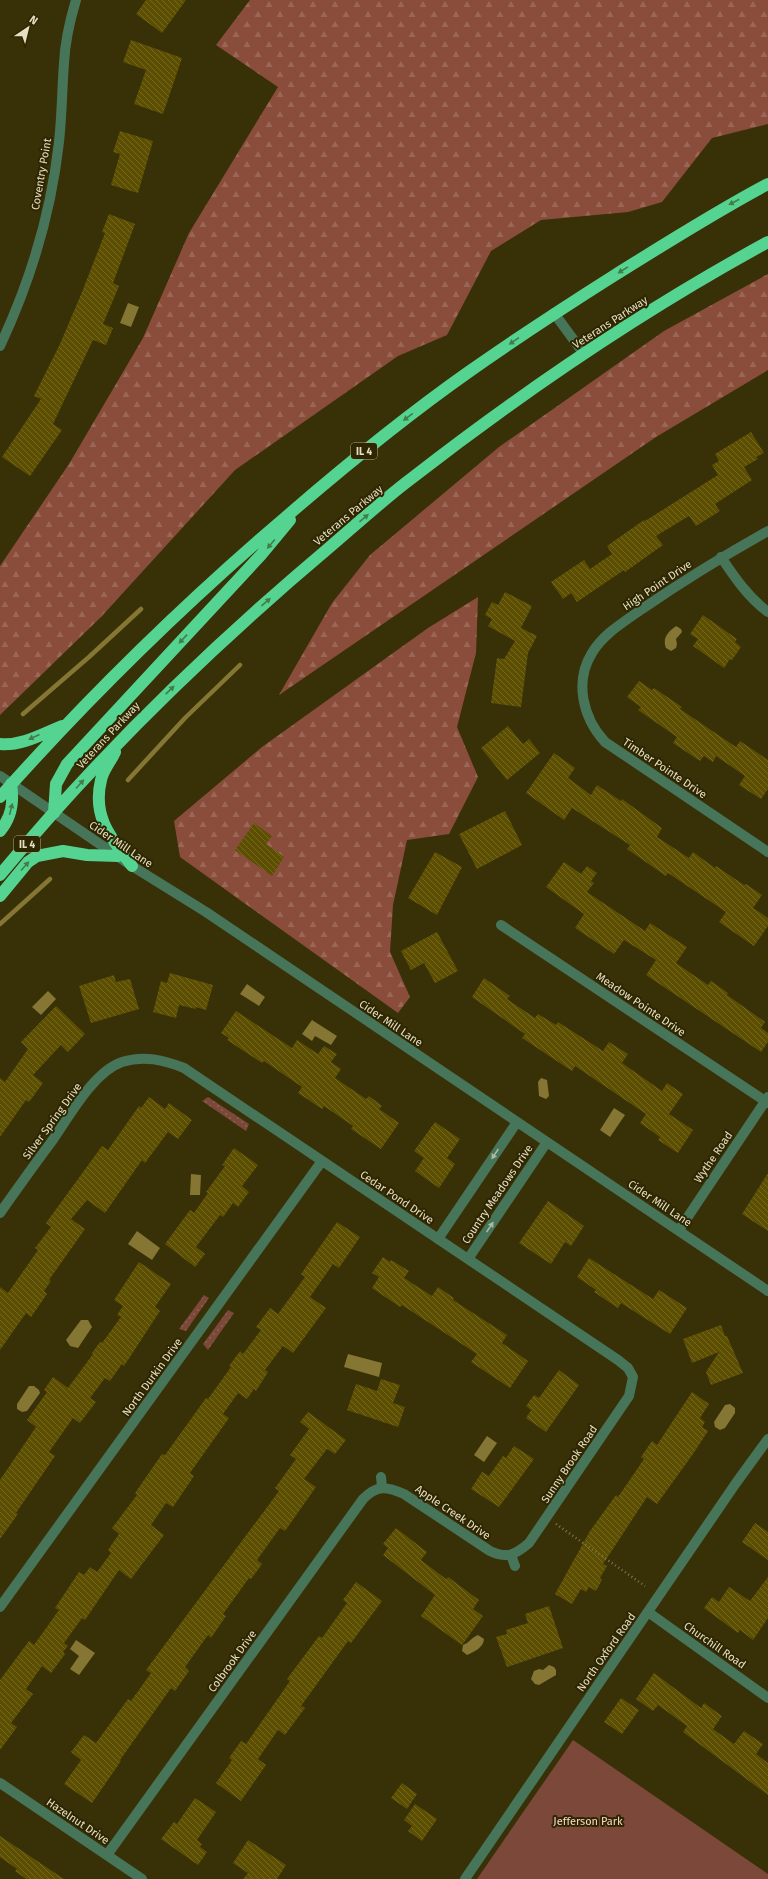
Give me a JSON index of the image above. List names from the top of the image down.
{
  "streets": {
    "highway": ["Veterans Parkway", "IL 4"],
    "street": [
      "Coventry Point",
      "High Point Drive",
      "Timber Pointe Drive",
      "Cider Mill Lane",
      "Meadow Pointe Drive",
      "Silver Spring Drive",
      "Wythe Road",
      "Country Meadows Drive",
      "Cedar Pond Drive",
      "North Durkin Drive",
      "Sunny Brook Road",
      "Apple Creek Drive",
      "Churchill Road",
      "North Oxford Road",
      "Colbrook Drive",
      "Hazelnut Drive"
    ]
  },
  "crossings": [
    ["Veterans Parkway", "Cider Mill Lane"],
    ["IL 4", "Cider Mill Lane"],
    ["High Point Drive", "Timber Pointe Drive"],
    ["Cider Mill Lane", "Wythe Road"],
    ["Cider Mill Lane", "Country Meadows Drive"],
    ["Meadow Pointe Drive", "Wythe Road"],
    ["Silver Spring Drive", "Cedar Pond Drive"],
    ["Country Meadows Drive", "Cedar Pond Drive"],
    ["Cedar Pond Drive", "North Durkin Drive"],
    ["Cedar Pond Drive", "Sunny Brook Road"],
    ["Sunny Brook Road", "Apple Creek Drive"],
    ["Apple Creek Drive", "Colbrook Drive"],
    ["Churchill Road", "North Oxford Road"],
    ["Colbrook Drive", "Hazelnut Drive"]
  ],
  "parks": ["Jefferson Park"],
  "north": "top right"
}
